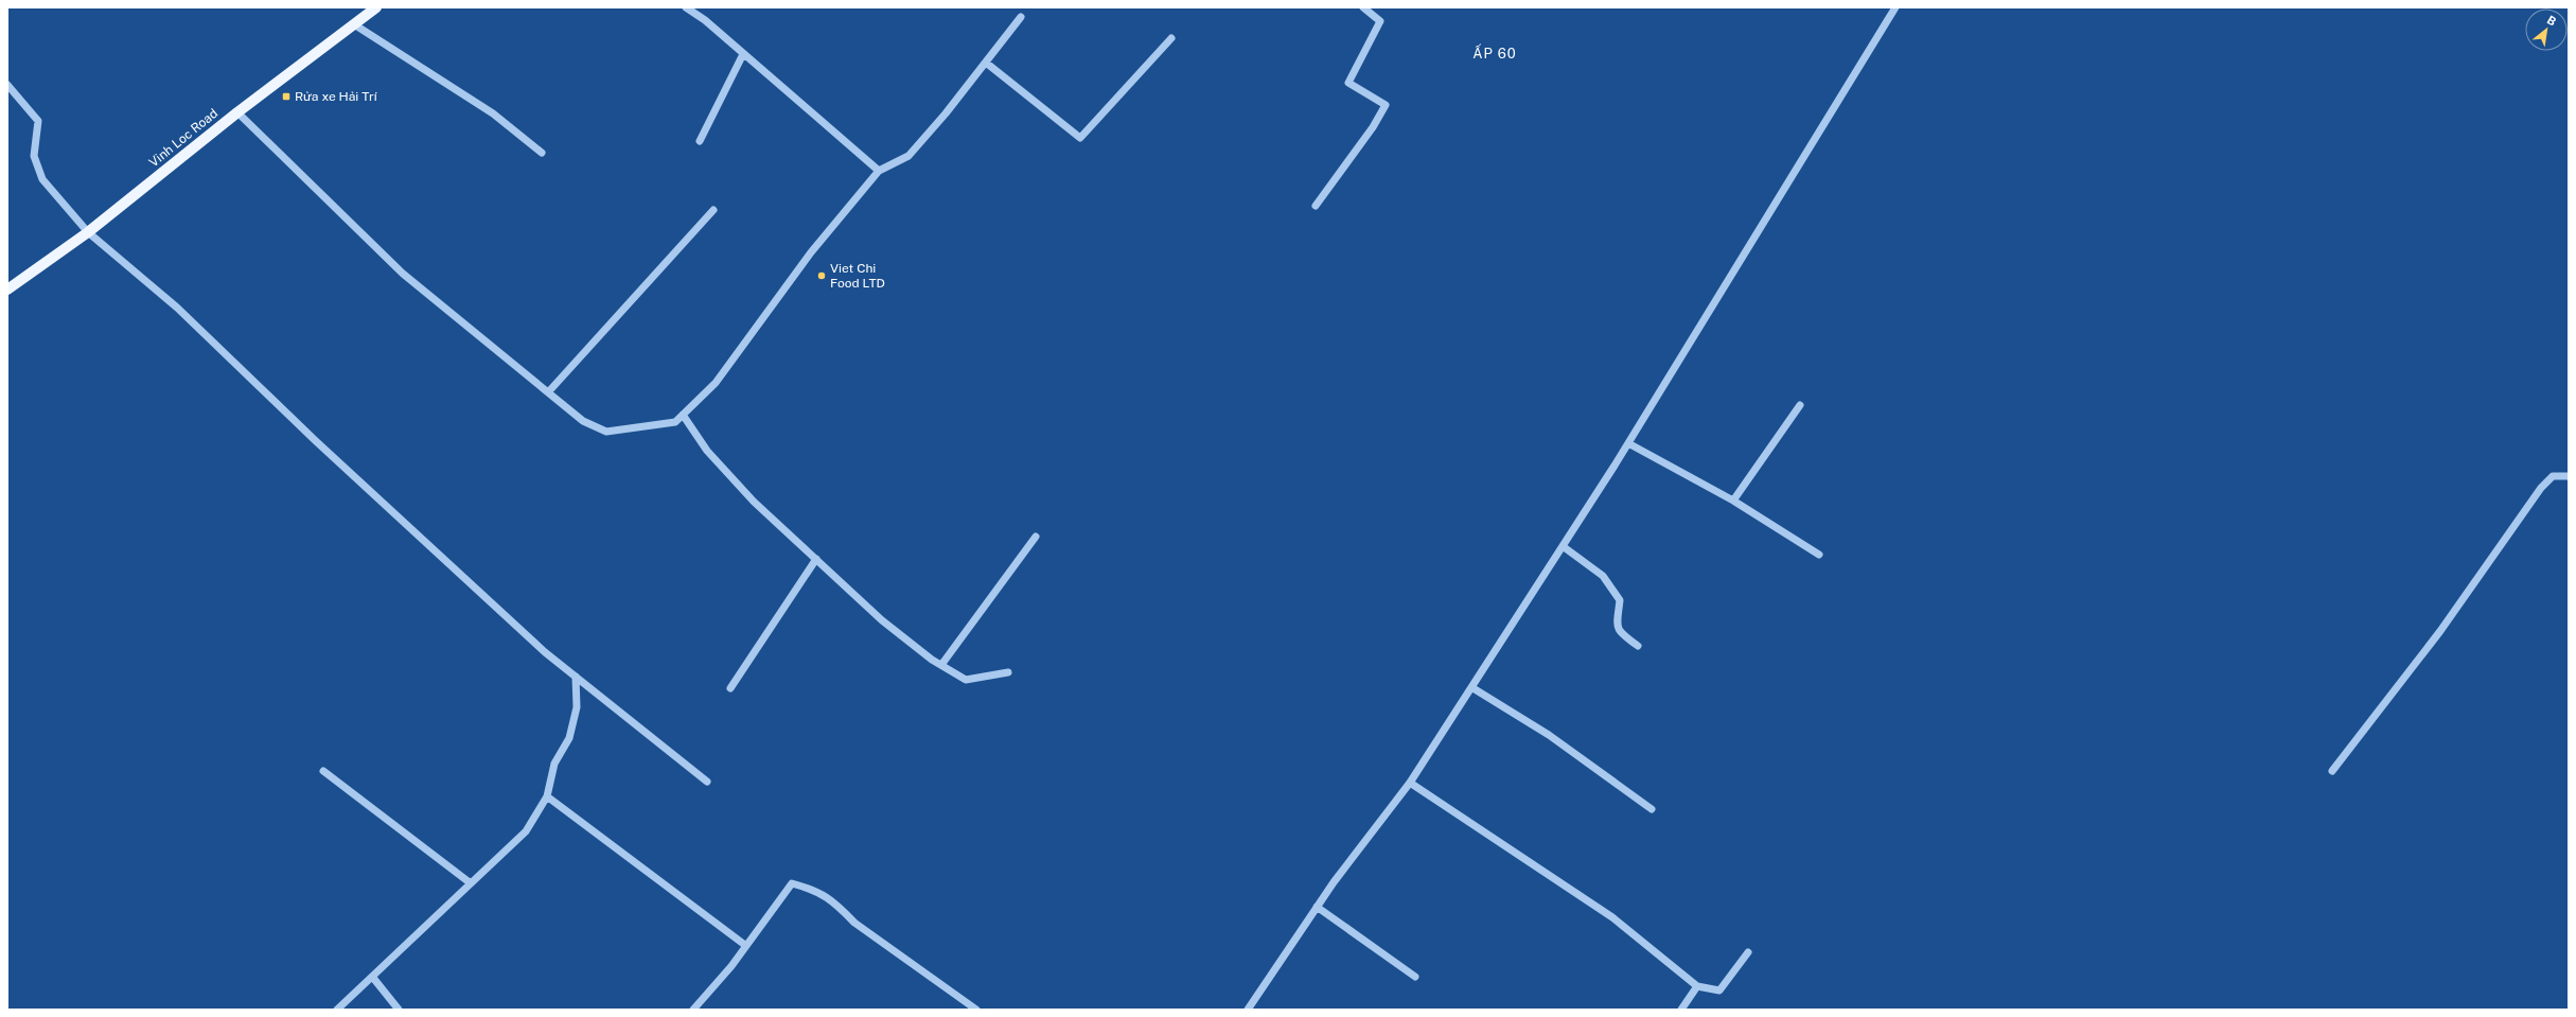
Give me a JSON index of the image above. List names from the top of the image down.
{
  "streets": {
    "main road": ["Vinh Loc Road"]
  },
  "districts": ["ẤP 60"],
  "places": {
    "transit": ["Rửa xe Hải Trí"],
    "other": ["Viet Chi Food LTD"]
  },
  "north": "top right"
}
